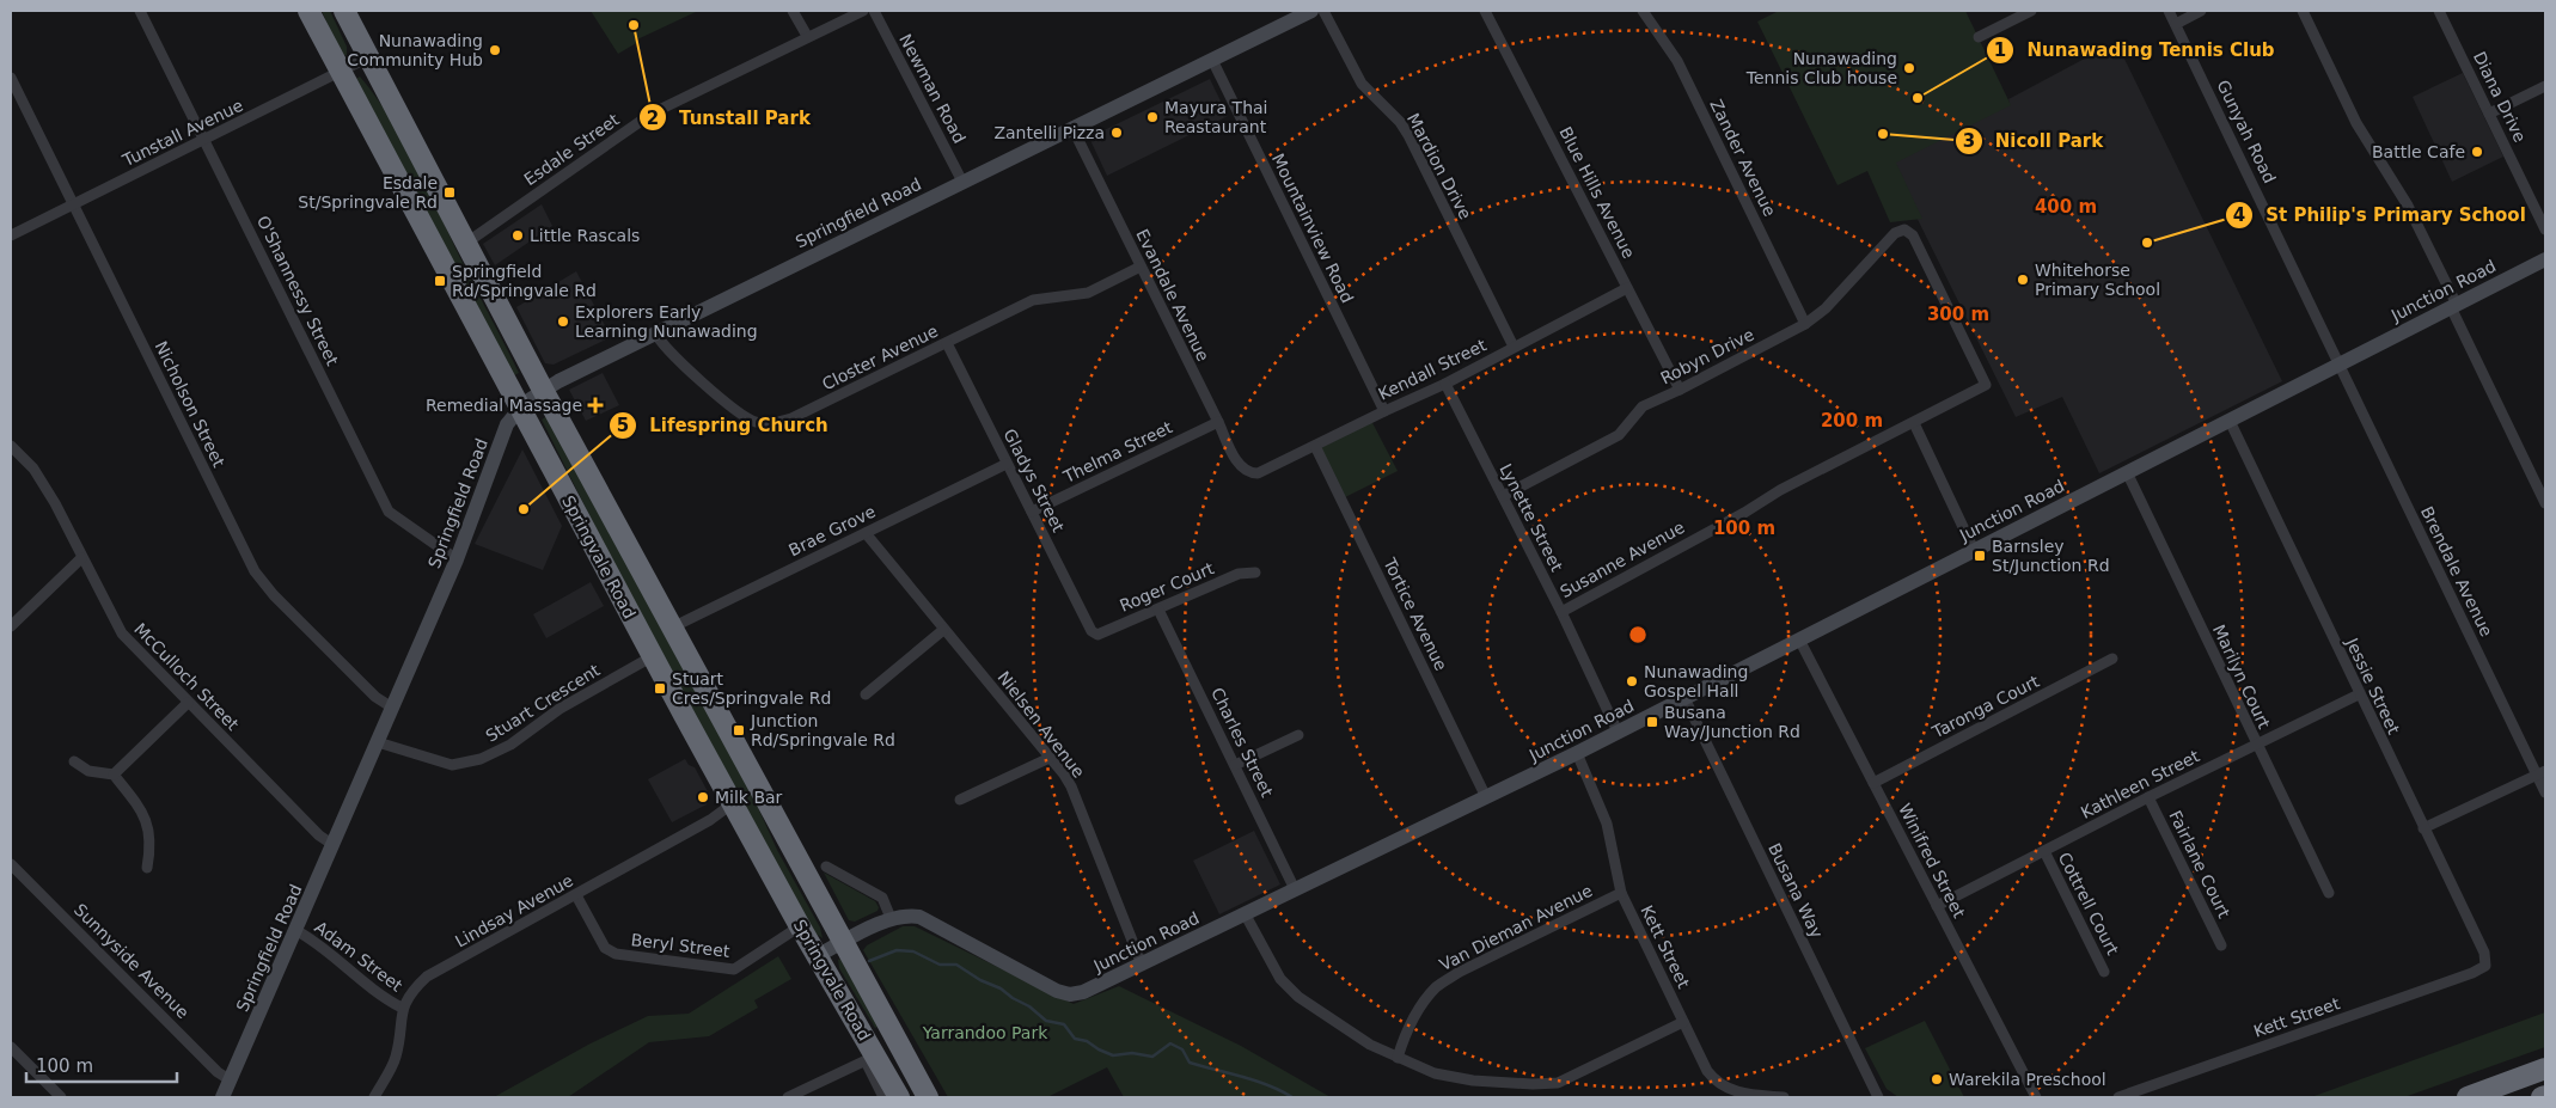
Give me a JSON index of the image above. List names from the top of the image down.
{
  "streets": {
    "highway": ["Springvale Road"],
    "street": [
      "Newman Road",
      "Diana Drive",
      "Gunyah Road",
      "Tunstall Avenue",
      "Esdale Street",
      "Zander Avenue",
      "Mardion Drive",
      "Blue Hills Avenue",
      "Springfield Road",
      "Mountainview Road",
      "O'Shannessy Street",
      "Junction Road",
      "Evandale Avenue",
      "Robyn Drive",
      "Closter Avenue",
      "Kendall Street",
      "Nicholson Street",
      "Thelma Street",
      "Gladys Street",
      "Lynette Street",
      "Brae Grove",
      "Susanne Avenue",
      "Brendale Avenue",
      "Roger Court",
      "Tortice Avenue",
      "McCulloch Street",
      "Marilyn Court",
      "Jessie Street",
      "Stuart Crescent",
      "Taronga Court",
      "Nielsen Avenue",
      "Charles Street",
      "Kathleen Street",
      "Winifred Street",
      "Fairlane Court",
      "Busana Way",
      "Cottrell Court",
      "Lindsay Avenue",
      "Van Dieman Avenue",
      "Beryl Street",
      "Kett Street",
      "Adam Street",
      "Sunnyside Avenue"
    ]
  },
  "crossings": [
    ["Newman Road", "Springfield Road"],
    ["Gunyah Road", "Junction Road"],
    ["Gunyah Road", "Brendale Avenue"],
    ["Tunstall Avenue", "O'Shannessy Street"],
    ["Tunstall Avenue", "Nicholson Street"],
    ["Tunstall Avenue", "Springvale Road"],
    ["Esdale Street", "Springvale Road"],
    ["Zander Avenue", "Robyn Drive"],
    ["Mardion Drive", "Kendall Street"],
    ["Blue Hills Avenue", "Robyn Drive"],
    ["Blue Hills Avenue", "Kendall Street"],
    ["Springfield Road", "Mountainview Road"],
    ["Springfield Road", "O'Shannessy Street"],
    ["Springfield Road", "Evandale Avenue"],
    ["Springfield Road", "Closter Avenue"],
    ["Springfield Road", "Nicholson Street"],
    ["Springfield Road", "Springvale Road"],
    ["Springfield Road", "McCulloch Street"],
    ["Springfield Road", "Stuart Crescent"],
    ["Springfield Road", "Adam Street"],
    ["Springfield Road", "Sunnyside Avenue"],
    ["Mountainview Road", "Kendall Street"],
    ["Junction Road", "Lynette Street"],
    ["Junction Road", "Springvale Road"],
    ["Junction Road", "Brendale Avenue"],
    ["Junction Road", "Tortice Avenue"],
    ["Junction Road", "Marilyn Court"],
    ["Junction Road", "Jessie Street"],
    ["Junction Road", "Nielsen Avenue"],
    ["Junction Road", "Charles Street"],
    ["Junction Road", "Winifred Street"],
    ["Junction Road", "Busana Way"],
    ["Junction Road", "Kett Street"],
    ["Evandale Avenue", "Closter Avenue"],
    ["Evandale Avenue", "Kendall Street"],
    ["Evandale Avenue", "Thelma Street"],
    ["Robyn Drive", "Lynette Street"],
    ["Robyn Drive", "Susanne Avenue"],
    ["Closter Avenue", "Gladys Street"],
    ["Kendall Street", "Lynette Street"],
    ["Kendall Street", "Tortice Avenue"],
    ["Thelma Street", "Gladys Street"],
    ["Gladys Street", "Brae Grove"],
    ["Gladys Street", "Roger Court"],
    ["Lynette Street", "Susanne Avenue"],
    ["Brae Grove", "Springvale Road"],
    ["Brae Grove", "Nielsen Avenue"],
    ["Springvale Road", "Stuart Crescent"],
    ["Springvale Road", "Lindsay Avenue"],
    ["Springvale Road", "Beryl Street"],
    ["Roger Court", "Charles Street"],
    ["Marilyn Court", "Kathleen Street"],
    ["Jessie Street", "Kathleen Street"],
    ["Jessie Street", "Kett Street"],
    ["Taronga Court", "Winifred Street"],
    ["Kathleen Street", "Winifred Street"],
    ["Kathleen Street", "Fairlane Court"],
    ["Kathleen Street", "Cottrell Court"],
    ["Lindsay Avenue", "Beryl Street"],
    ["Lindsay Avenue", "Adam Street"],
    ["Van Dieman Avenue", "Kett Street"]
  ],
  "parks": ["Yarrandoo Park"],
  "places": {
    "other": [
      "Tunstall Park",
      "Nunawading Community Hub",
      "Nunawading Tennis Club house",
      "Nunawading Tennis Club",
      "Mayura Thai Reastaurant",
      "Zantelli Pizza",
      "Nicoll Park",
      "Battle Cafe",
      "Little Rascals",
      "St Philip's Primary School",
      "Whitehorse Primary School",
      "Explorers Early Learning Nunawading",
      "Lifespring Church",
      "Nunawading Gospel Hall",
      "Milk Bar",
      "Warekila Preschool"
    ],
    "transit": [
      "Esdale St/Springvale Rd",
      "Springfield Rd/Springvale Rd",
      "Barnsley St/Junction Rd",
      "Stuart Cres/Springvale Rd",
      "Busana Way/Junction Rd",
      "Junction Rd/Springvale Rd"
    ],
    "health": ["Remedial Massage"]
  },
  "scale_bar": "100 m",
  "rings": [
    "400 m",
    "300 m",
    "200 m",
    "100 m"
  ]
}
